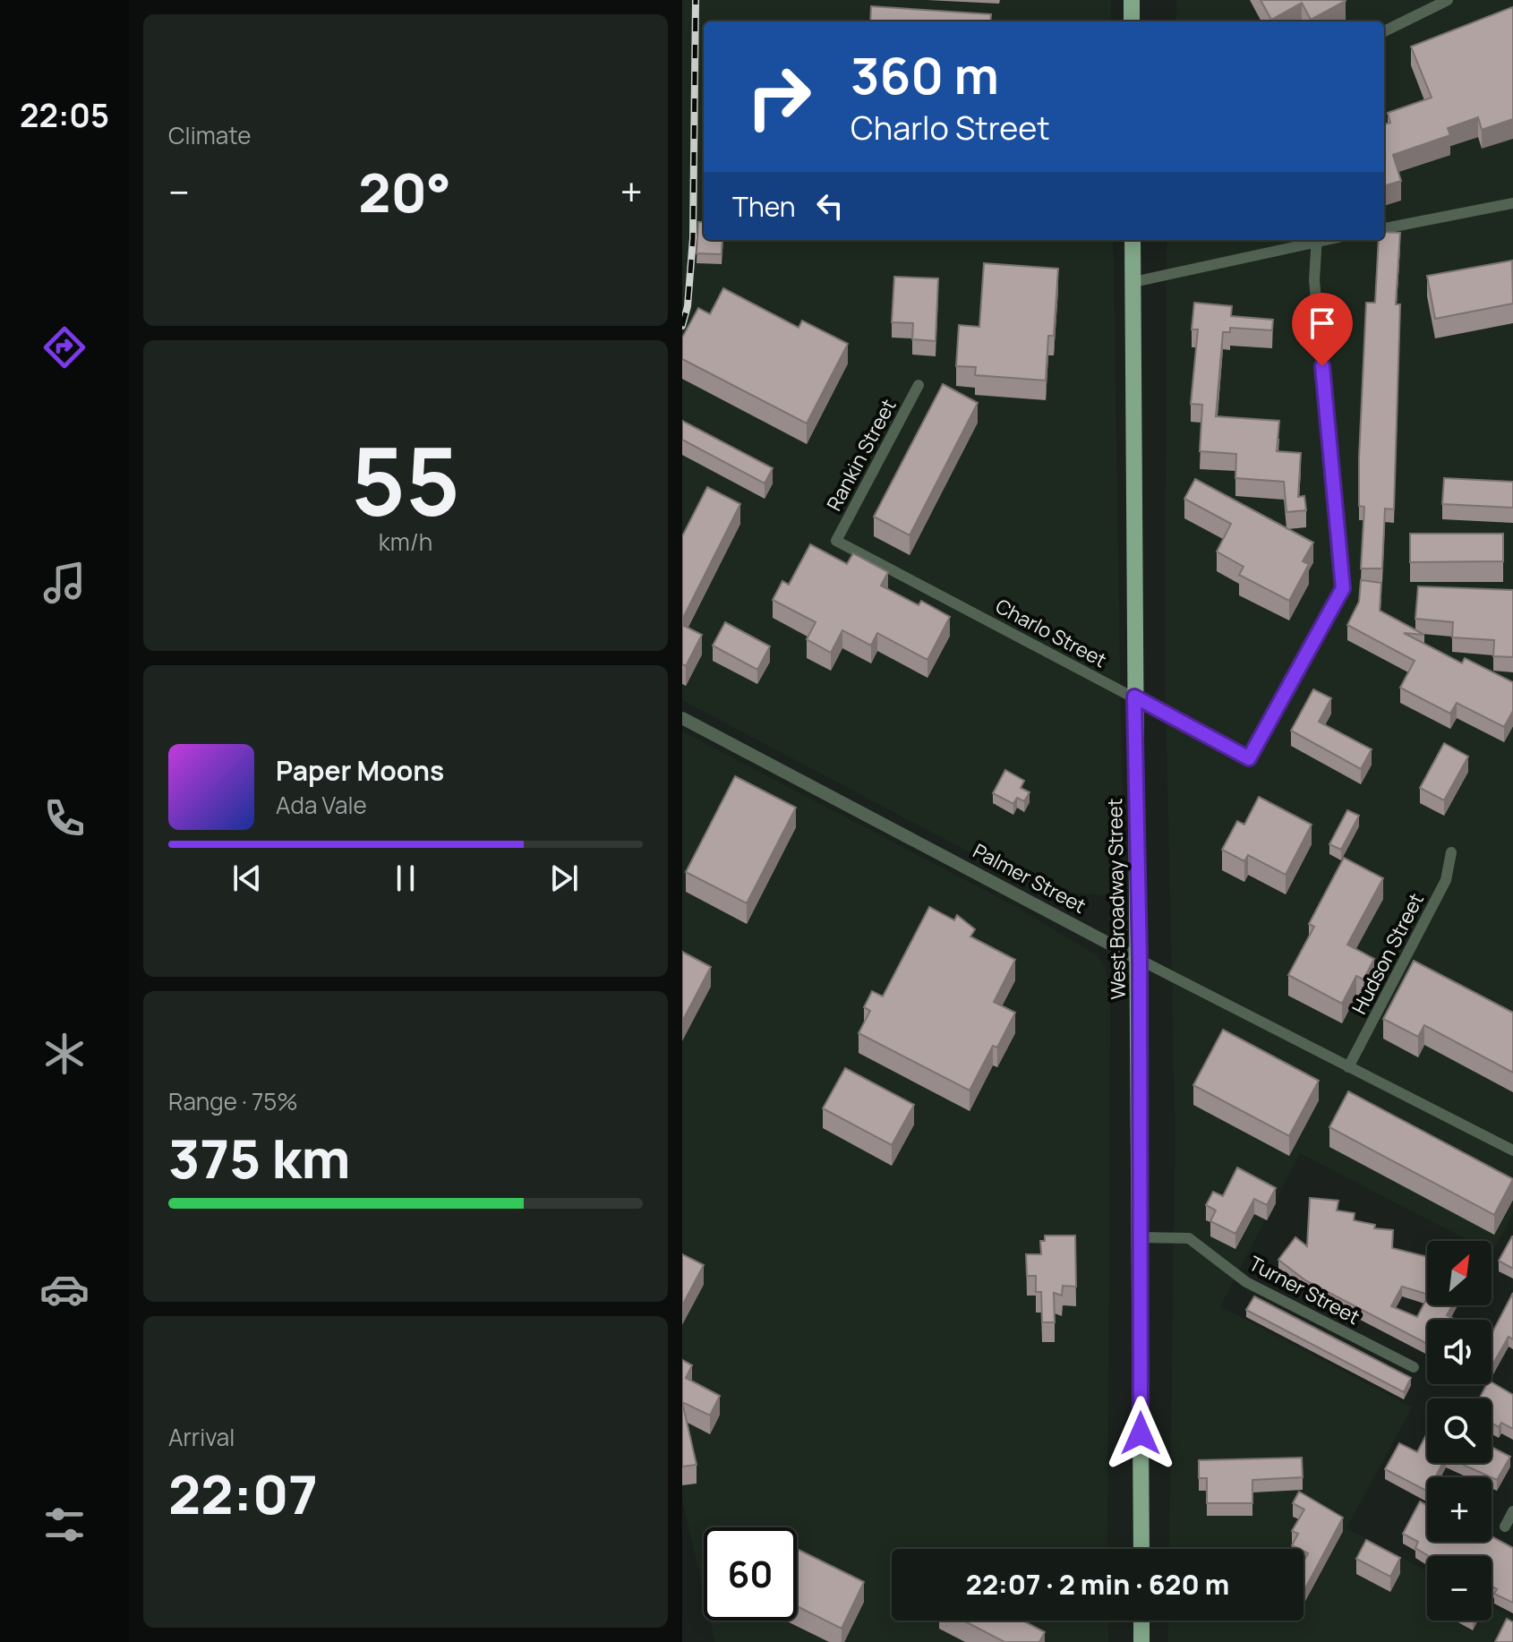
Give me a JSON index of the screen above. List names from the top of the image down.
{
  "streets": {
    "main road": ["West Broadway Street"],
    "street": [
      "Rankin Street",
      "Charlo Street",
      "Palmer Street",
      "Hudson Street",
      "Turner Street"
    ]
  },
  "crossings": [
    ["Rankin Street", "Charlo Street"],
    ["Charlo Street", "West Broadway Street"],
    ["Palmer Street", "West Broadway Street"],
    ["Palmer Street", "Hudson Street"],
    ["West Broadway Street", "Turner Street"]
  ],
  "north": "top right",
  "page": {
    "tabs": "22:05",
    "tile": [
      "Climate",
      ["55", "km/h"],
      ["Range · 75%", "375 km"],
      ["Arrival", "22:07"]
    ],
    "turn": ["360 m", "Charlo Street"],
    "heat": ["−", "20°", "+"],
    "then": "Then",
    "song": ["Paper Moons", "Ada Vale"],
    "map_buttons": ["+", "−"],
    "limit": "60",
    "trip": "22:07 · 2 min · 620 m"
  }
}
